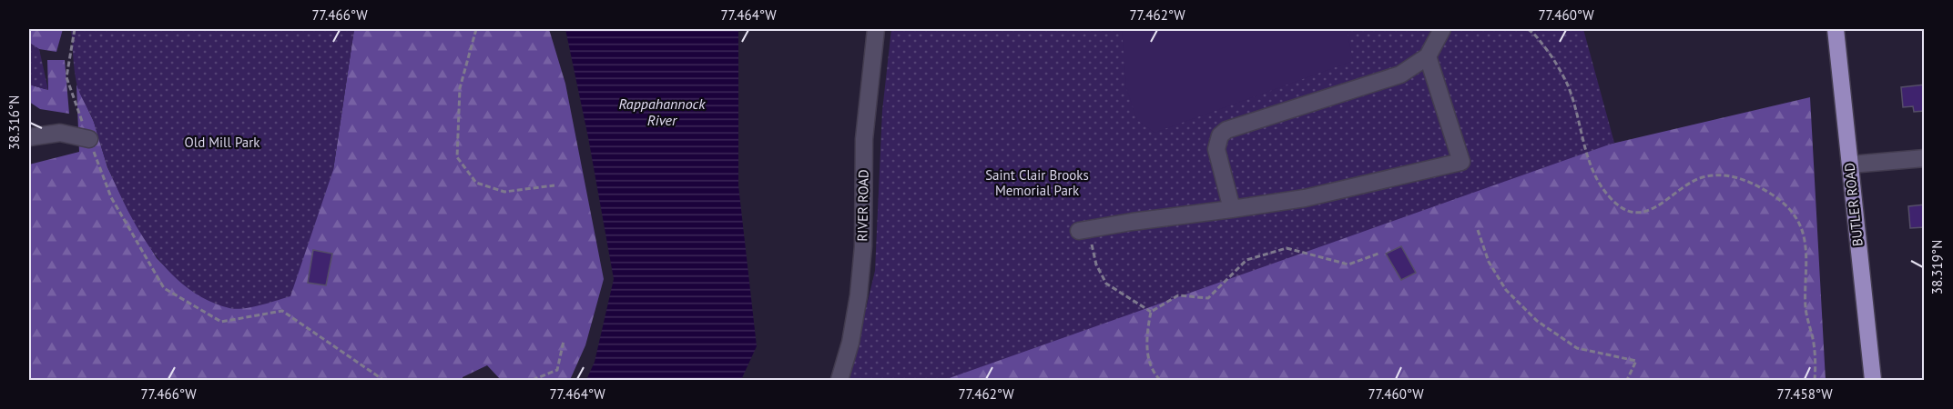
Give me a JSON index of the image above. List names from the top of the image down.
{
  "streets": {
    "main road": ["BUTLER ROAD"],
    "street": ["RIVER ROAD"]
  },
  "water": ["Rappahannock River"],
  "parks": ["Old Mill Park", "Saint Clair Brooks Memorial Park"],
  "coordinates": [
    "77.466°W",
    "77.464°W",
    "77.462°W",
    "77.460°W",
    "38.316°N",
    "38.319°N",
    "77.458°W"
  ]
}
